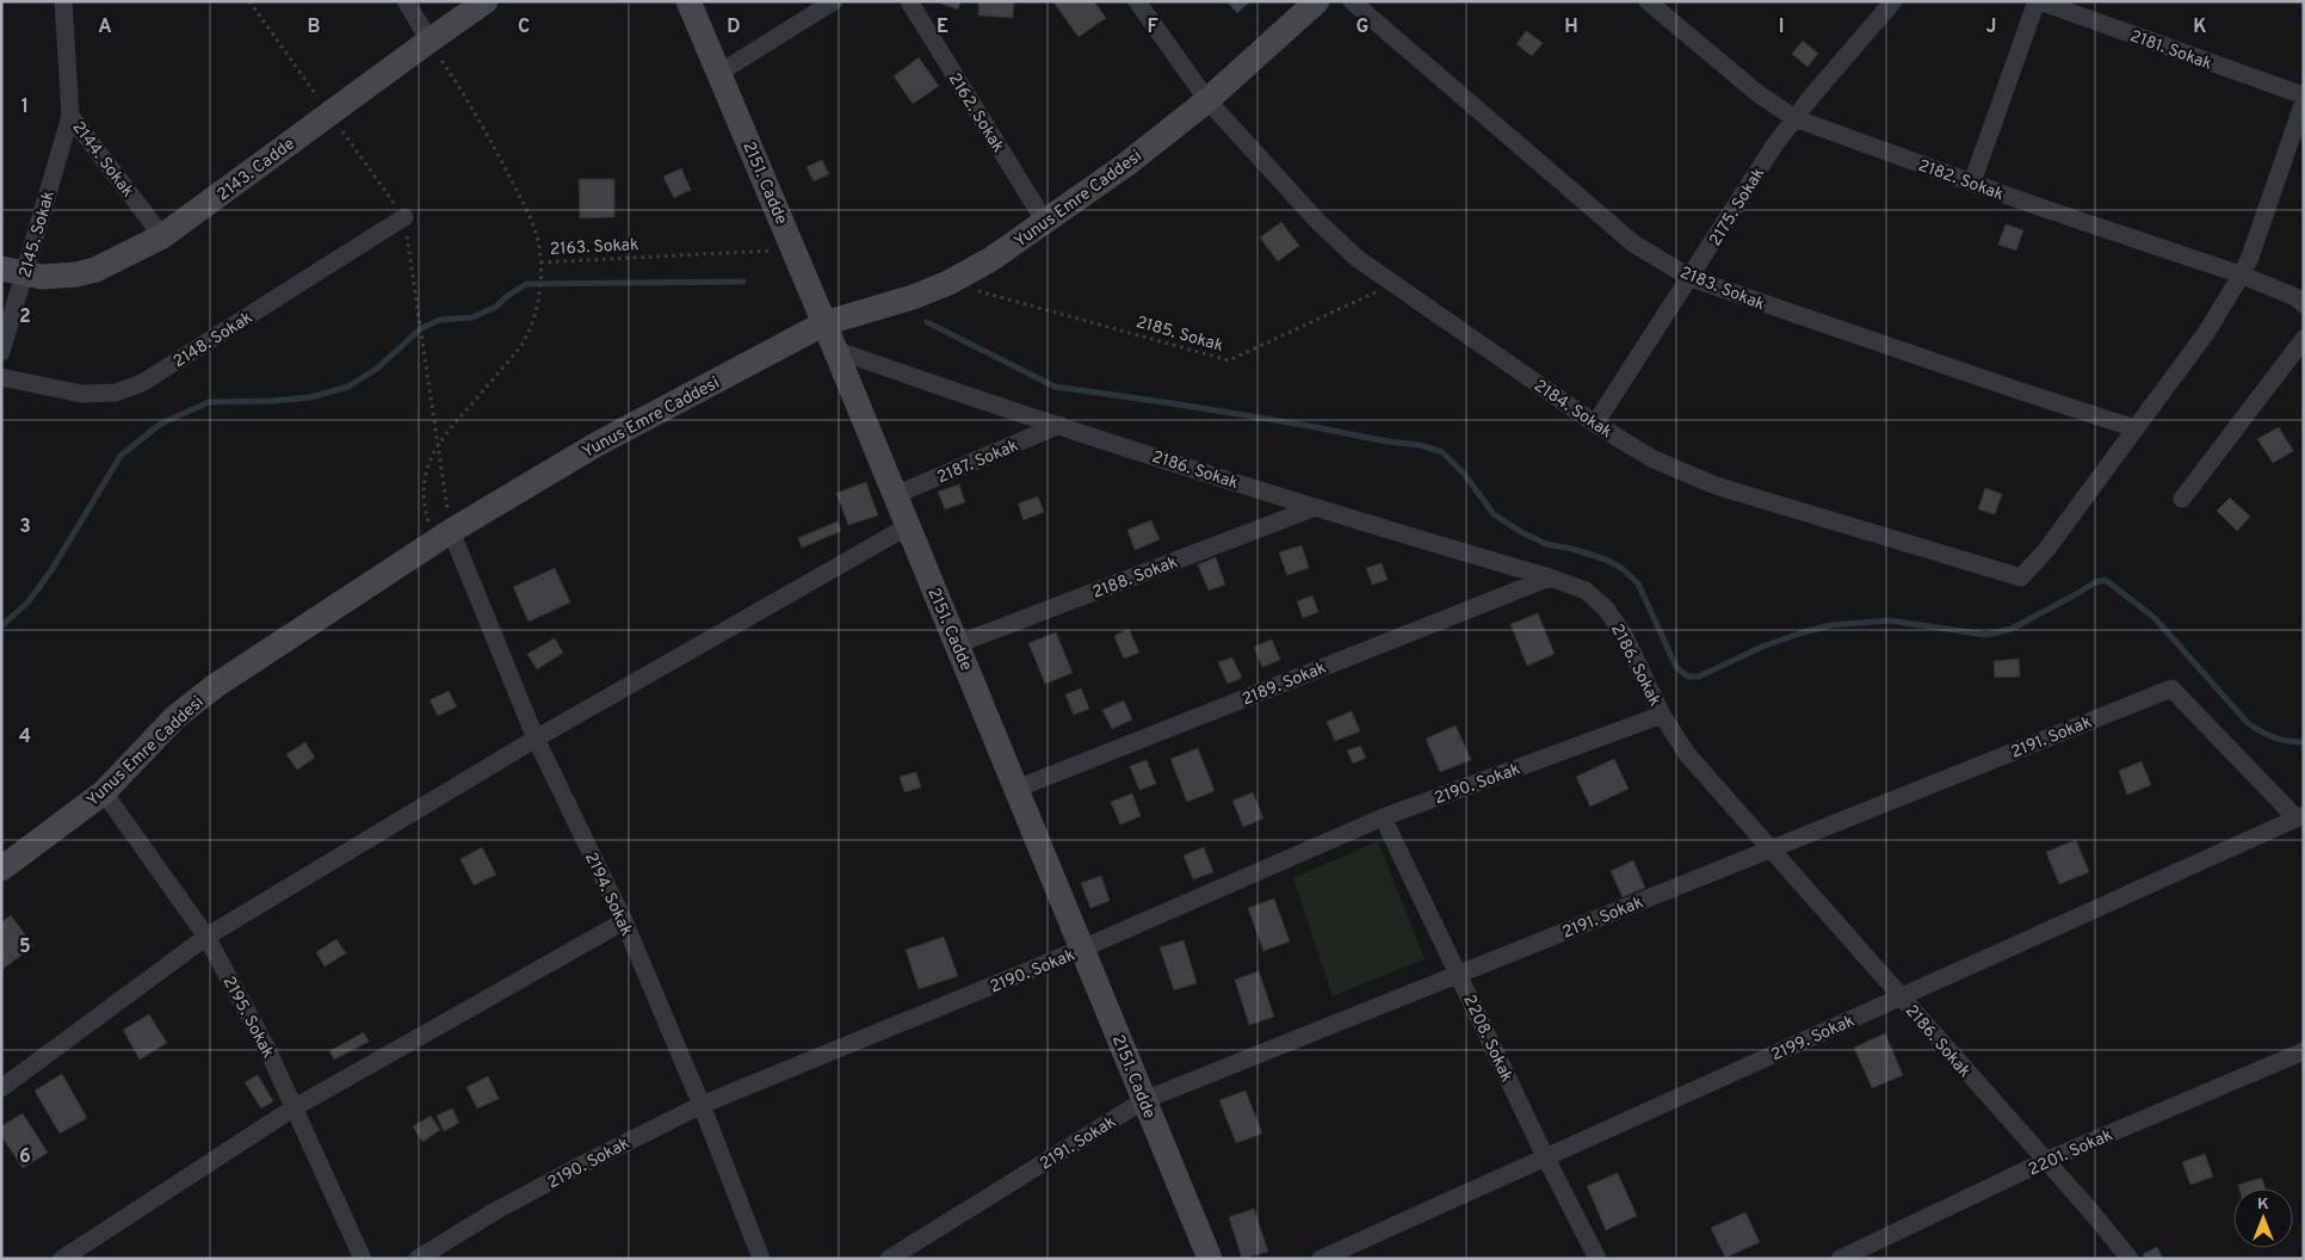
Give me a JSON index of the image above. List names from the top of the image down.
{
  "streets": {
    "street": [
      "2181. Sokak",
      "2162. Sokak",
      "2144. Sokak",
      "2143. Cadde",
      "2182. Sokak",
      "2151. Cadde",
      "Yunus Emre Caddesi",
      "2175. Sokak",
      "2145. Sokak",
      "2183. Sokak",
      "2148. Sokak",
      "2184. Sokak",
      "2187. Sokak",
      "2186. Sokak",
      "2188. Sokak",
      "2189. Sokak",
      "2191. Sokak",
      "2190. Sokak",
      "2194. Sokak",
      "2195. Sokak",
      "2199. Sokak",
      "2208. Sokak",
      "2201. Sokak"
    ],
    "path": ["2163. Sokak", "2185. Sokak"]
  },
  "crossings": [
    ["2162. Sokak", "Yunus Emre Caddesi"],
    ["2144. Sokak", "2143. Cadde"],
    ["2144. Sokak", "2145. Sokak"],
    ["2143. Cadde", "2145. Sokak"],
    ["2143. Cadde", "2163. Sokak"],
    ["2182. Sokak", "2175. Sokak"],
    ["2151. Cadde", "Yunus Emre Caddesi"],
    ["2151. Cadde", "2163. Sokak"],
    ["2151. Cadde", "2187. Sokak"],
    ["2151. Cadde", "2186. Sokak"],
    ["2151. Cadde", "2188. Sokak"],
    ["2151. Cadde", "2189. Sokak"],
    ["2151. Cadde", "2191. Sokak"],
    ["2151. Cadde", "2190. Sokak"],
    ["Yunus Emre Caddesi", "2185. Sokak"],
    ["Yunus Emre Caddesi", "2184. Sokak"],
    ["Yunus Emre Caddesi", "2194. Sokak"],
    ["Yunus Emre Caddesi", "2195. Sokak"],
    ["2175. Sokak", "2183. Sokak"],
    ["2175. Sokak", "2184. Sokak"],
    ["2183. Sokak", "2184. Sokak"],
    ["2185. Sokak", "2184. Sokak"],
    ["2187. Sokak", "2186. Sokak"],
    ["2186. Sokak", "2188. Sokak"],
    ["2186. Sokak", "2189. Sokak"],
    ["2186. Sokak", "2191. Sokak"],
    ["2186. Sokak", "2190. Sokak"],
    ["2186. Sokak", "2199. Sokak"],
    ["2186. Sokak", "2201. Sokak"],
    ["2191. Sokak", "2199. Sokak"],
    ["2191. Sokak", "2208. Sokak"],
    ["2190. Sokak", "2194. Sokak"],
    ["2190. Sokak", "2208. Sokak"],
    ["2199. Sokak", "2208. Sokak"]
  ],
  "north": "top",
  "grid": {
    "columns": [
      "A",
      "B",
      "C",
      "D",
      "E",
      "F",
      "G",
      "H",
      "I",
      "J",
      "K"
    ],
    "rows": [
      "1",
      "2",
      "3",
      "4",
      "5",
      "6"
    ]
  }
}
